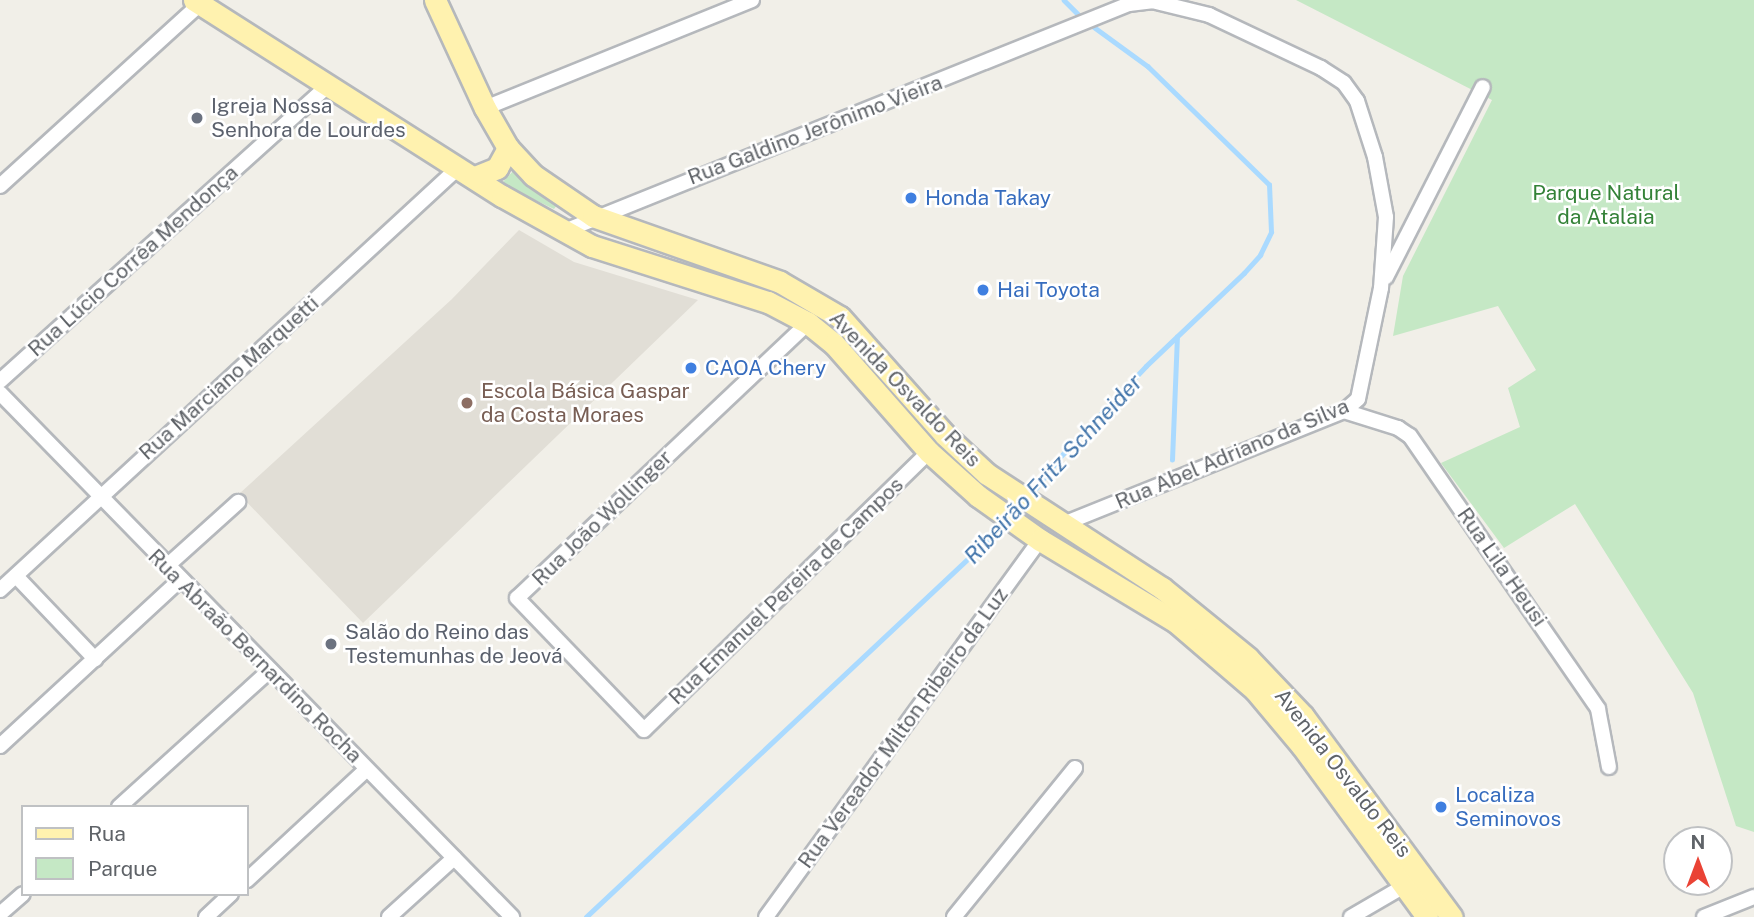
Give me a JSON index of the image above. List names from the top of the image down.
{
  "streets": {
    "main road": ["Avenida Osvaldo Reis"],
    "street": [
      "Rua Galdino Jerônimo Vieira",
      "Rua Lúcio Corrêa Mendonça",
      "Rua Marciano Marquetti",
      "Rua Abel Adriano da Silva",
      "Rua João Wollinger",
      "Rua Lila Heusi",
      "Rua Emanuel Pereira de Campos",
      "Rua Abraão Bernardino Rocha",
      "Rua Vereador Milton Ribeiro da Luz"
    ]
  },
  "crossings": [
    ["Rua Galdino Jerônimo Vieira", "Avenida Osvaldo Reis"],
    ["Rua Galdino Jerônimo Vieira", "Rua Abel Adriano da Silva"],
    ["Rua Lúcio Corrêa Mendonça", "Avenida Osvaldo Reis"],
    ["Rua Marciano Marquetti", "Avenida Osvaldo Reis"],
    ["Rua Marciano Marquetti", "Rua Abraão Bernardino Rocha"],
    ["Avenida Osvaldo Reis", "Rua Abel Adriano da Silva"],
    ["Avenida Osvaldo Reis", "Rua João Wollinger"],
    ["Avenida Osvaldo Reis", "Rua Emanuel Pereira de Campos"],
    ["Avenida Osvaldo Reis", "Rua Vereador Milton Ribeiro da Luz"],
    ["Rua Abel Adriano da Silva", "Rua Lila Heusi"],
    ["Rua João Wollinger", "Rua Emanuel Pereira de Campos"]
  ],
  "water": ["Ribeirão Fritz Schneider"],
  "parks": ["Parque Natural da Atalaia"],
  "places": [
    "Igreja Nossa Senhora de Lourdes",
    "Honda Takay",
    "Hai Toyota",
    "CAOA Chery",
    "Escola Básica Gaspar da Costa Moraes",
    "Salão do Reino das Testemunhas de Jeová",
    "Localiza Seminovos"
  ],
  "legend": ["Rua", "Parque"],
  "north": "top"
}
